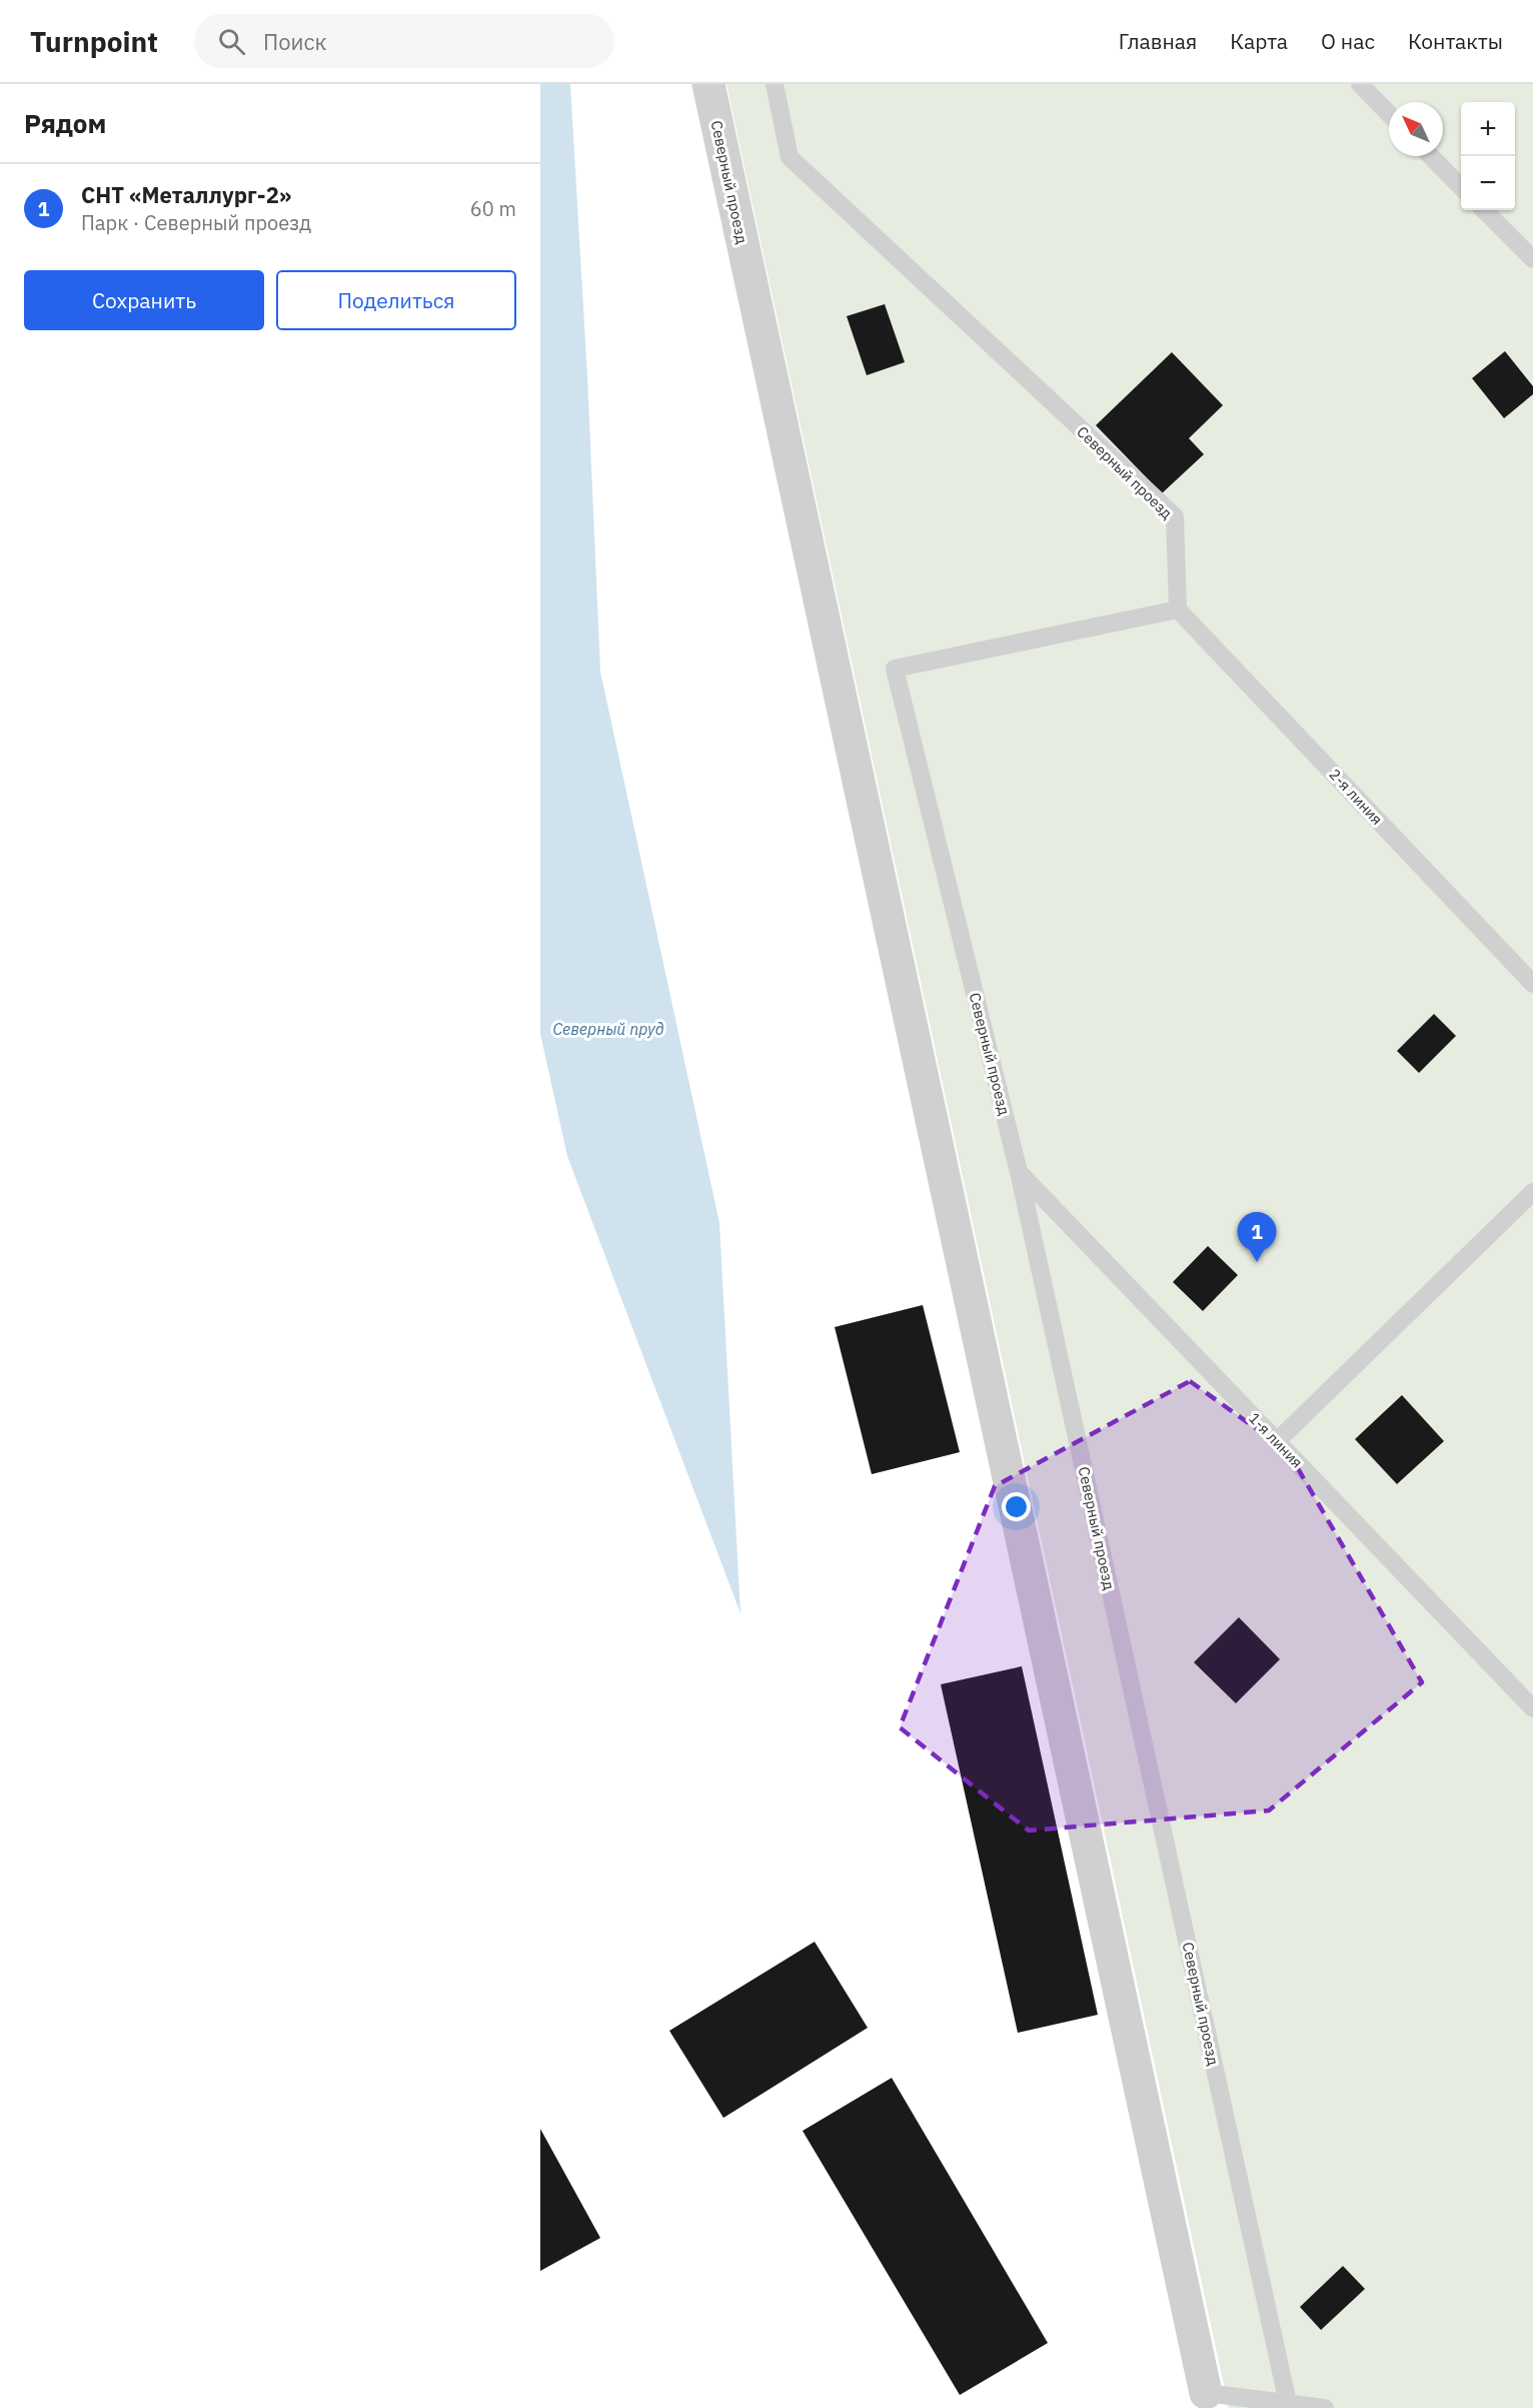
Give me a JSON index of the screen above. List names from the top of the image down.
{
  "streets": {
    "street": ["Северный проезд"],
    "lane": ["2-я линия", "1-я линия"]
  },
  "crossings": [
    ["Северный проезд", "2-я линия"],
    ["Северный проезд", "1-я линия"]
  ],
  "water": ["Северный пруд"],
  "north": "top left",
  "page": {
    "header": "Turnpoint",
    "search": "Поиск",
    "nav": [
      "Главная",
      "Карта",
      "О нас",
      "Контакты"
    ],
    "heading": "Рядом",
    "map_buttons": ["+", "−"],
    "list": [
      {
        "mark": "1",
        "name": "СНТ «Металлург-2»",
        "note": "Парк · Северный проезд",
        "value": "60 m"
      }
    ],
    "buttons": ["Сохранить", "Поделиться"],
    "pins": "1"
  }
}
